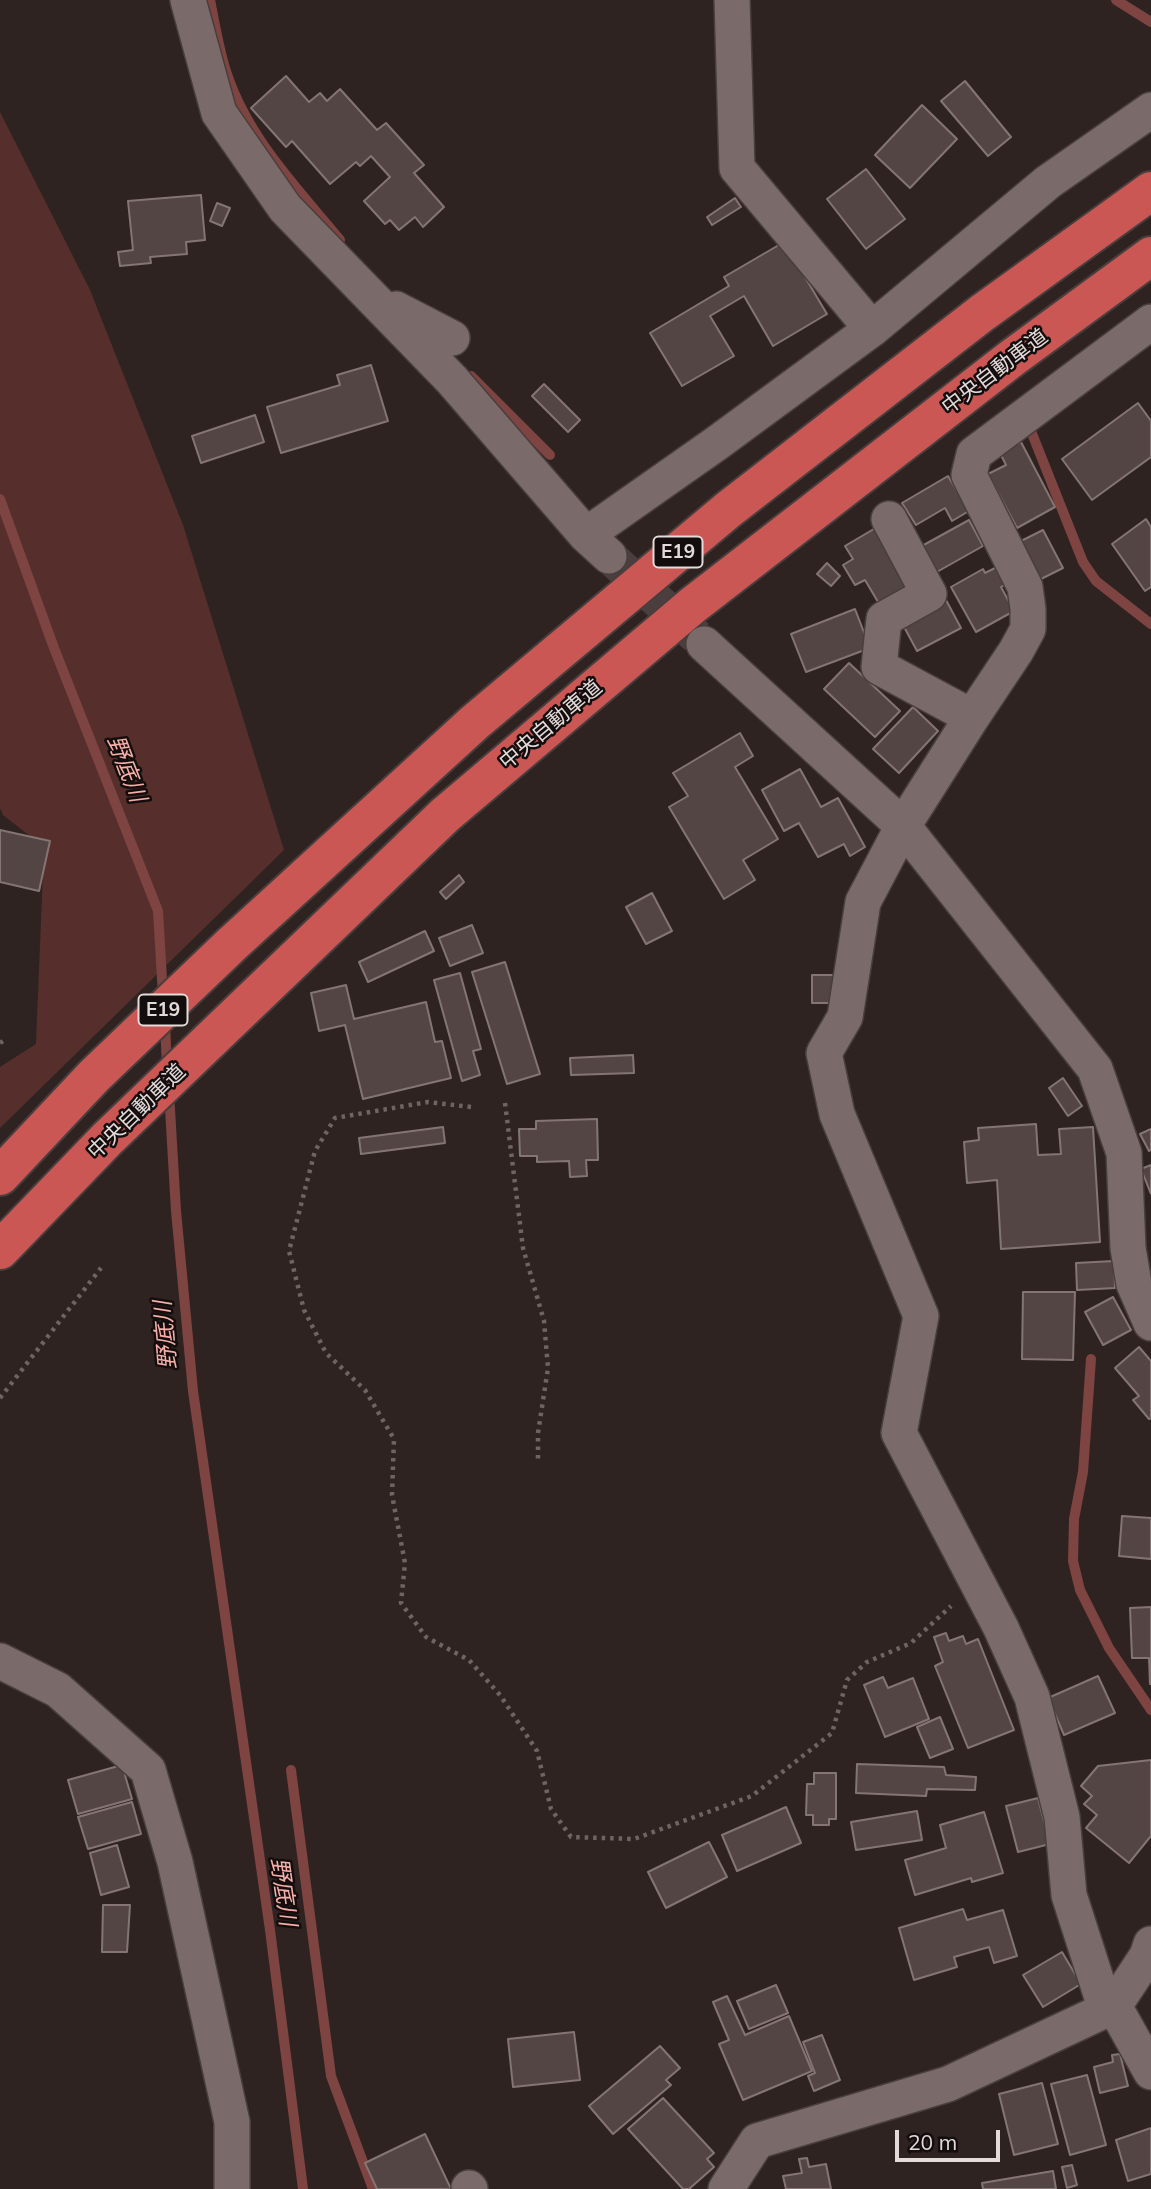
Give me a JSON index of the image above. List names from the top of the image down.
{
  "streets": {
    "highway": ["中央自動車道", "E19"]
  },
  "water": ["野底川"],
  "scale_bar": "20 m"
}
